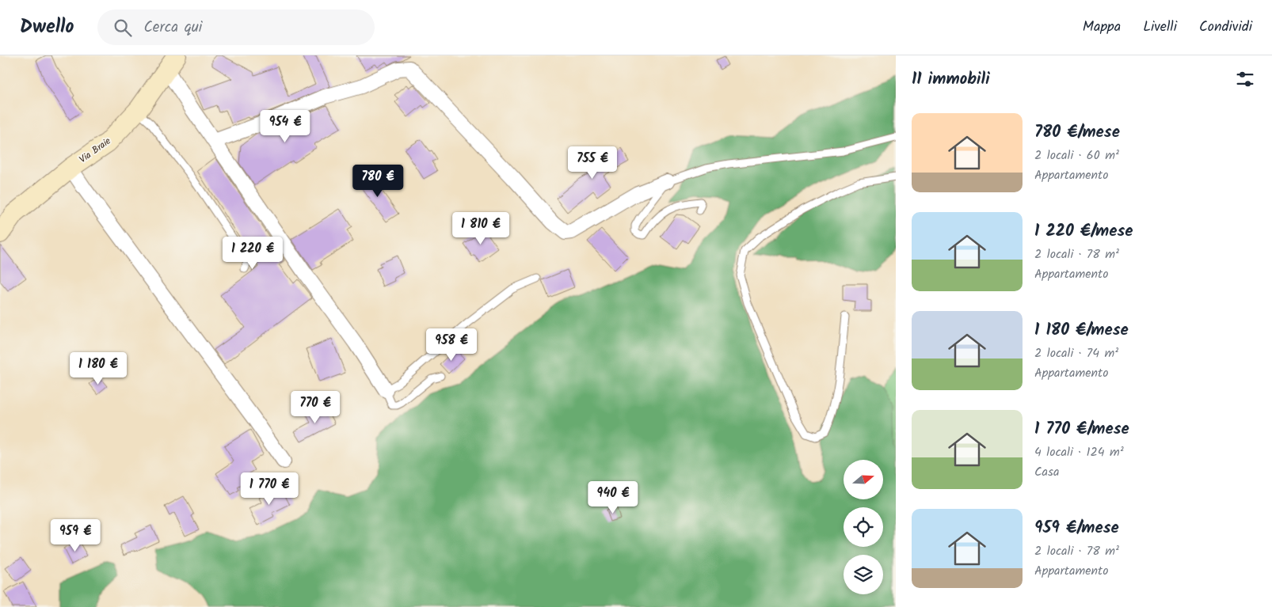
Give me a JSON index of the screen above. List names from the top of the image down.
{
  "streets": {
    "street": ["Via Braie"]
  },
  "north": "right",
  "page": {
    "header": "Dwello",
    "search": "Cerca qui",
    "nav": ["Mappa", "Livelli", "Condividi"],
    "heading": "11 immobili",
    "list": [
      {
        "name": "780 €/mese",
        "note": "2 locali · 60 m² · Appartamento"
      },
      {
        "name": "1 220 €/mese",
        "note": "2 locali · 78 m² · Appartamento"
      },
      {
        "name": "1 180 €/mese",
        "note": "2 locali · 74 m² · Appartamento"
      },
      {
        "name": "1 770 €/mese",
        "note": "4 locali · 124 m² · Casa"
      },
      {
        "name": "959 €/mese",
        "note": "2 locali · 78 m² · Appartamento"
      }
    ],
    "price": [
      "954 €",
      "755 €",
      "780 €",
      "1 810 €",
      "1 220 €",
      "958 €",
      "1 180 €",
      "770 €",
      "1 770 €",
      "940 €",
      "959 €"
    ]
  }
}
